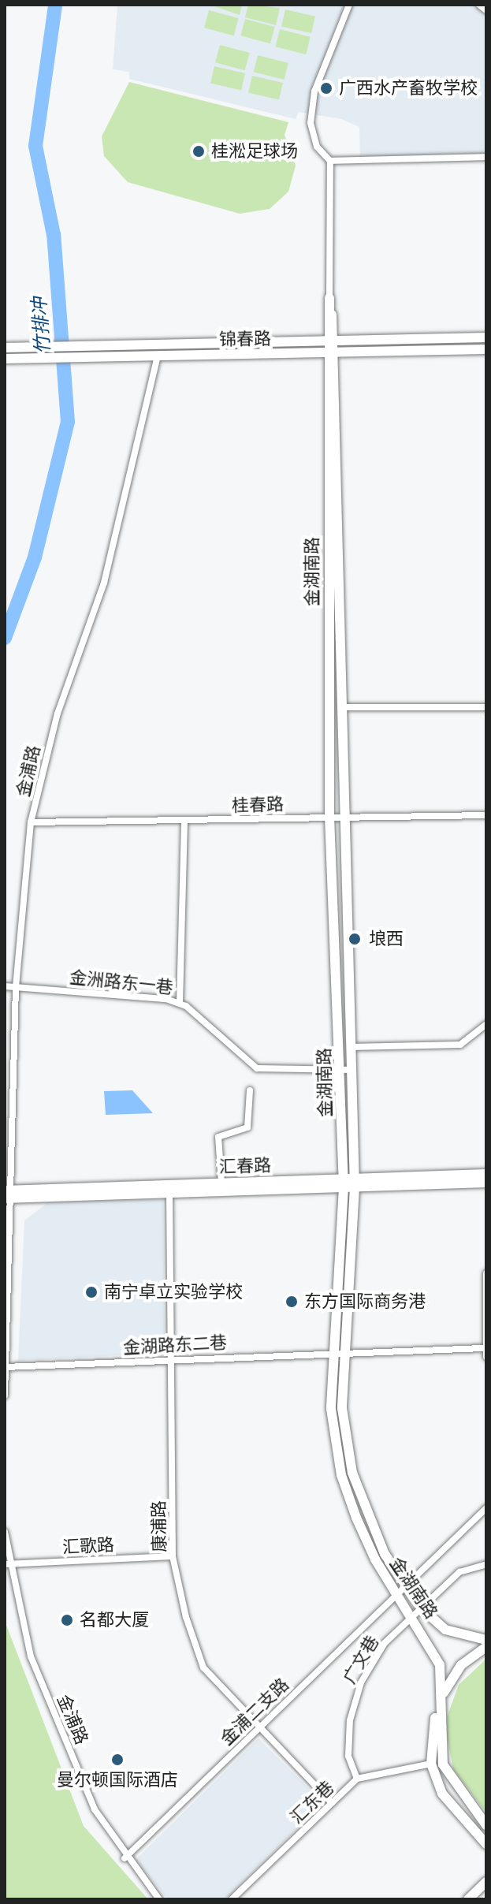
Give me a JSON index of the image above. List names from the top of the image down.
{
  "streets": {
    "main road": ["锦春路", "金湖南路", "汇春路"],
    "street": [
      "金浦路",
      "桂春路",
      "金洲路东一巷",
      "金湖路东二巷",
      "康浦路",
      "汇歌路",
      "广文巷",
      "金浦二支路",
      "汇东巷"
    ]
  },
  "crossings": [
    ["锦春路", "金湖南路"],
    ["锦春路", "金浦路"],
    ["金湖南路", "桂春路"],
    ["金湖南路", "金洲路东一巷"],
    ["金湖南路", "汇春路"],
    ["金湖南路", "金湖路东二巷"],
    ["金湖南路", "广文巷"],
    ["金湖南路", "金浦二支路"],
    ["金浦路", "桂春路"],
    ["金浦路", "金洲路东一巷"],
    ["金浦路", "汇春路"],
    ["金浦路", "金湖路东二巷"],
    ["金浦路", "汇歌路"],
    ["金浦路", "金浦二支路"],
    ["汇春路", "康浦路"],
    ["金湖路东二巷", "康浦路"],
    ["康浦路", "汇歌路"],
    ["康浦路", "金浦二支路"],
    ["康浦路", "汇东巷"],
    ["广文巷", "汇东巷"]
  ],
  "water": ["竹排冲"],
  "places": [
    "广西水产畜牧学校",
    "桂淞足球场",
    "埌西",
    "南宁卓立实验学校",
    "东方国际商务港",
    "名都大厦",
    "曼尔顿国际酒店"
  ]
}
